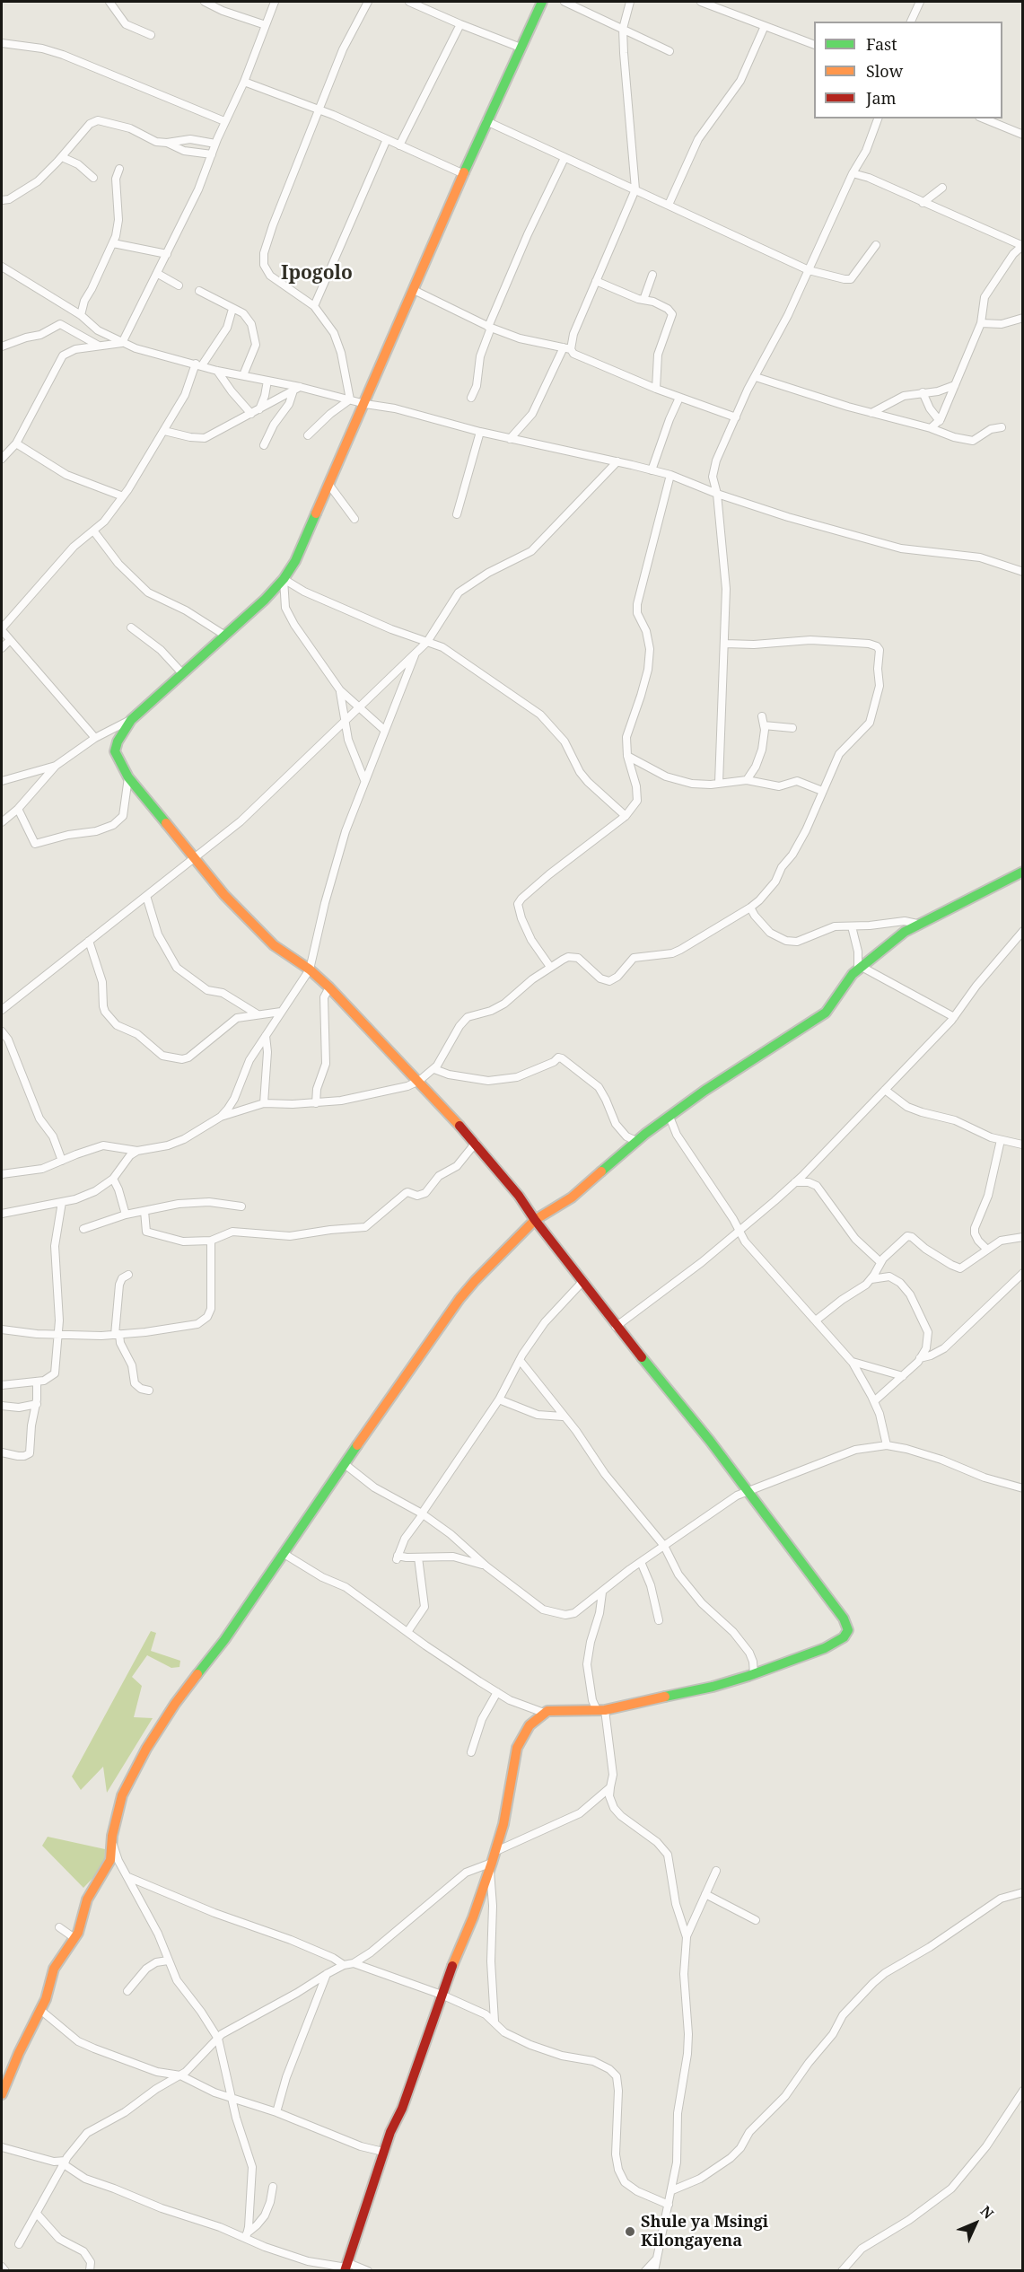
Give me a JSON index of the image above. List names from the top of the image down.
{
  "districts": ["Ipogolo"],
  "places": ["Shule ya Msingi Kilongayena"],
  "legend": ["Fast", "Slow", "Jam"],
  "north": "top right"
}
